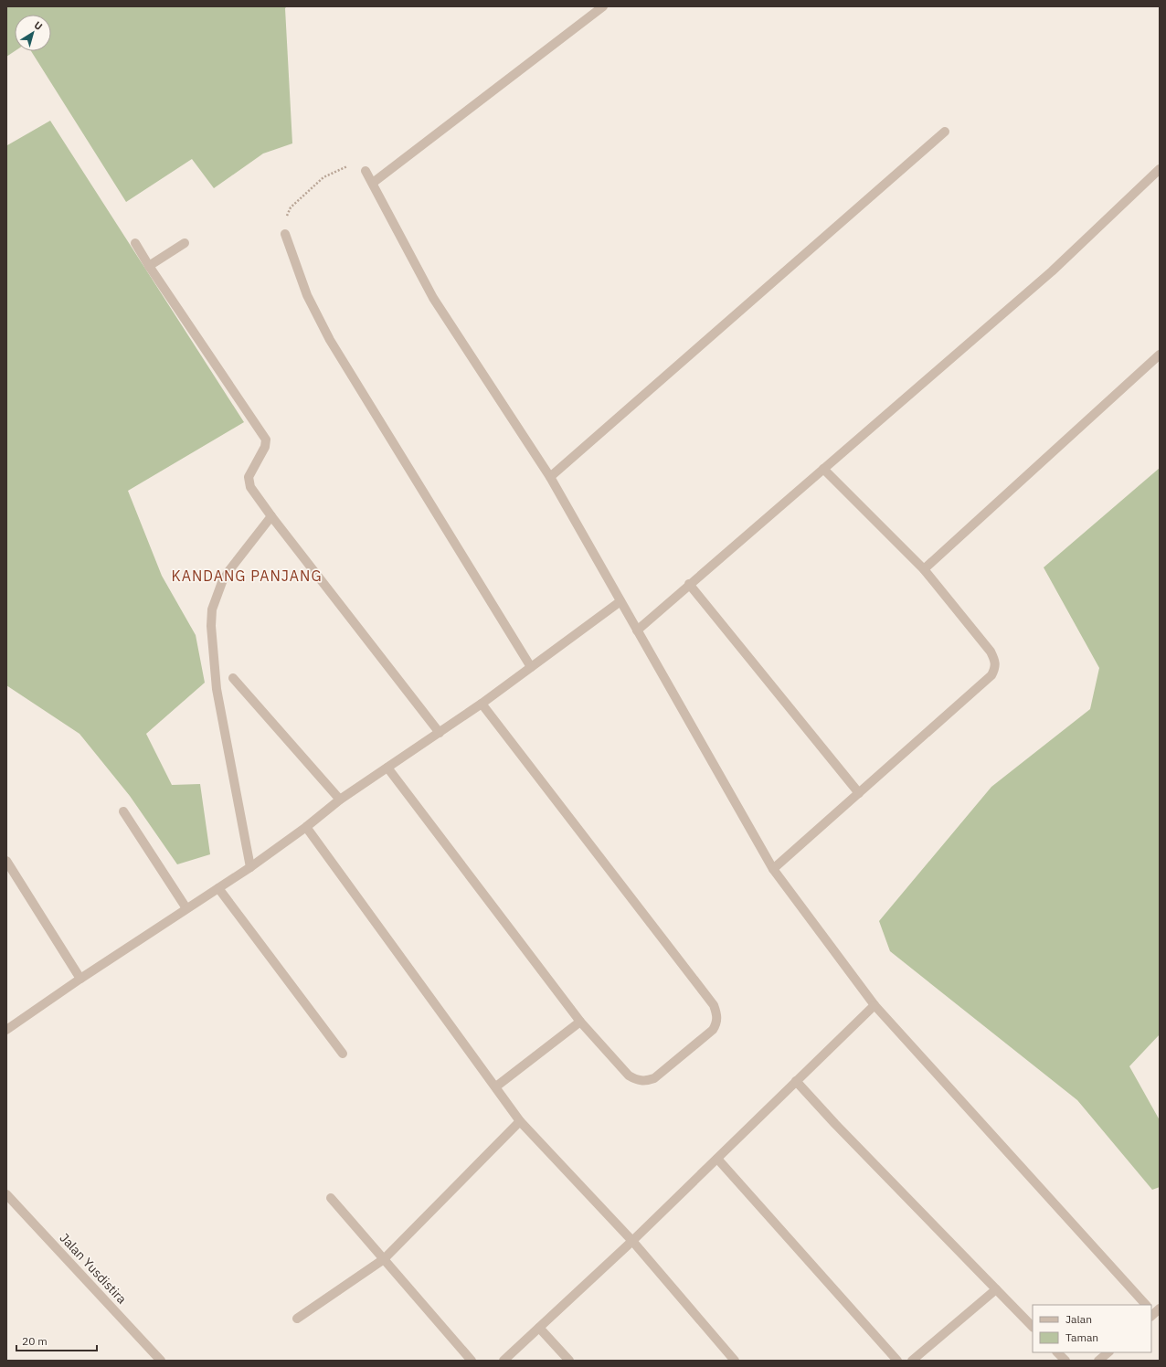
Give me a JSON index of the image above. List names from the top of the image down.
{
  "streets": {
    "street": ["Jalan Yusdistira"]
  },
  "districts": ["KANDANG PANJANG"],
  "legend": ["Jalan", "Taman"],
  "scale_bar": "20 m",
  "north": "top right"
}
